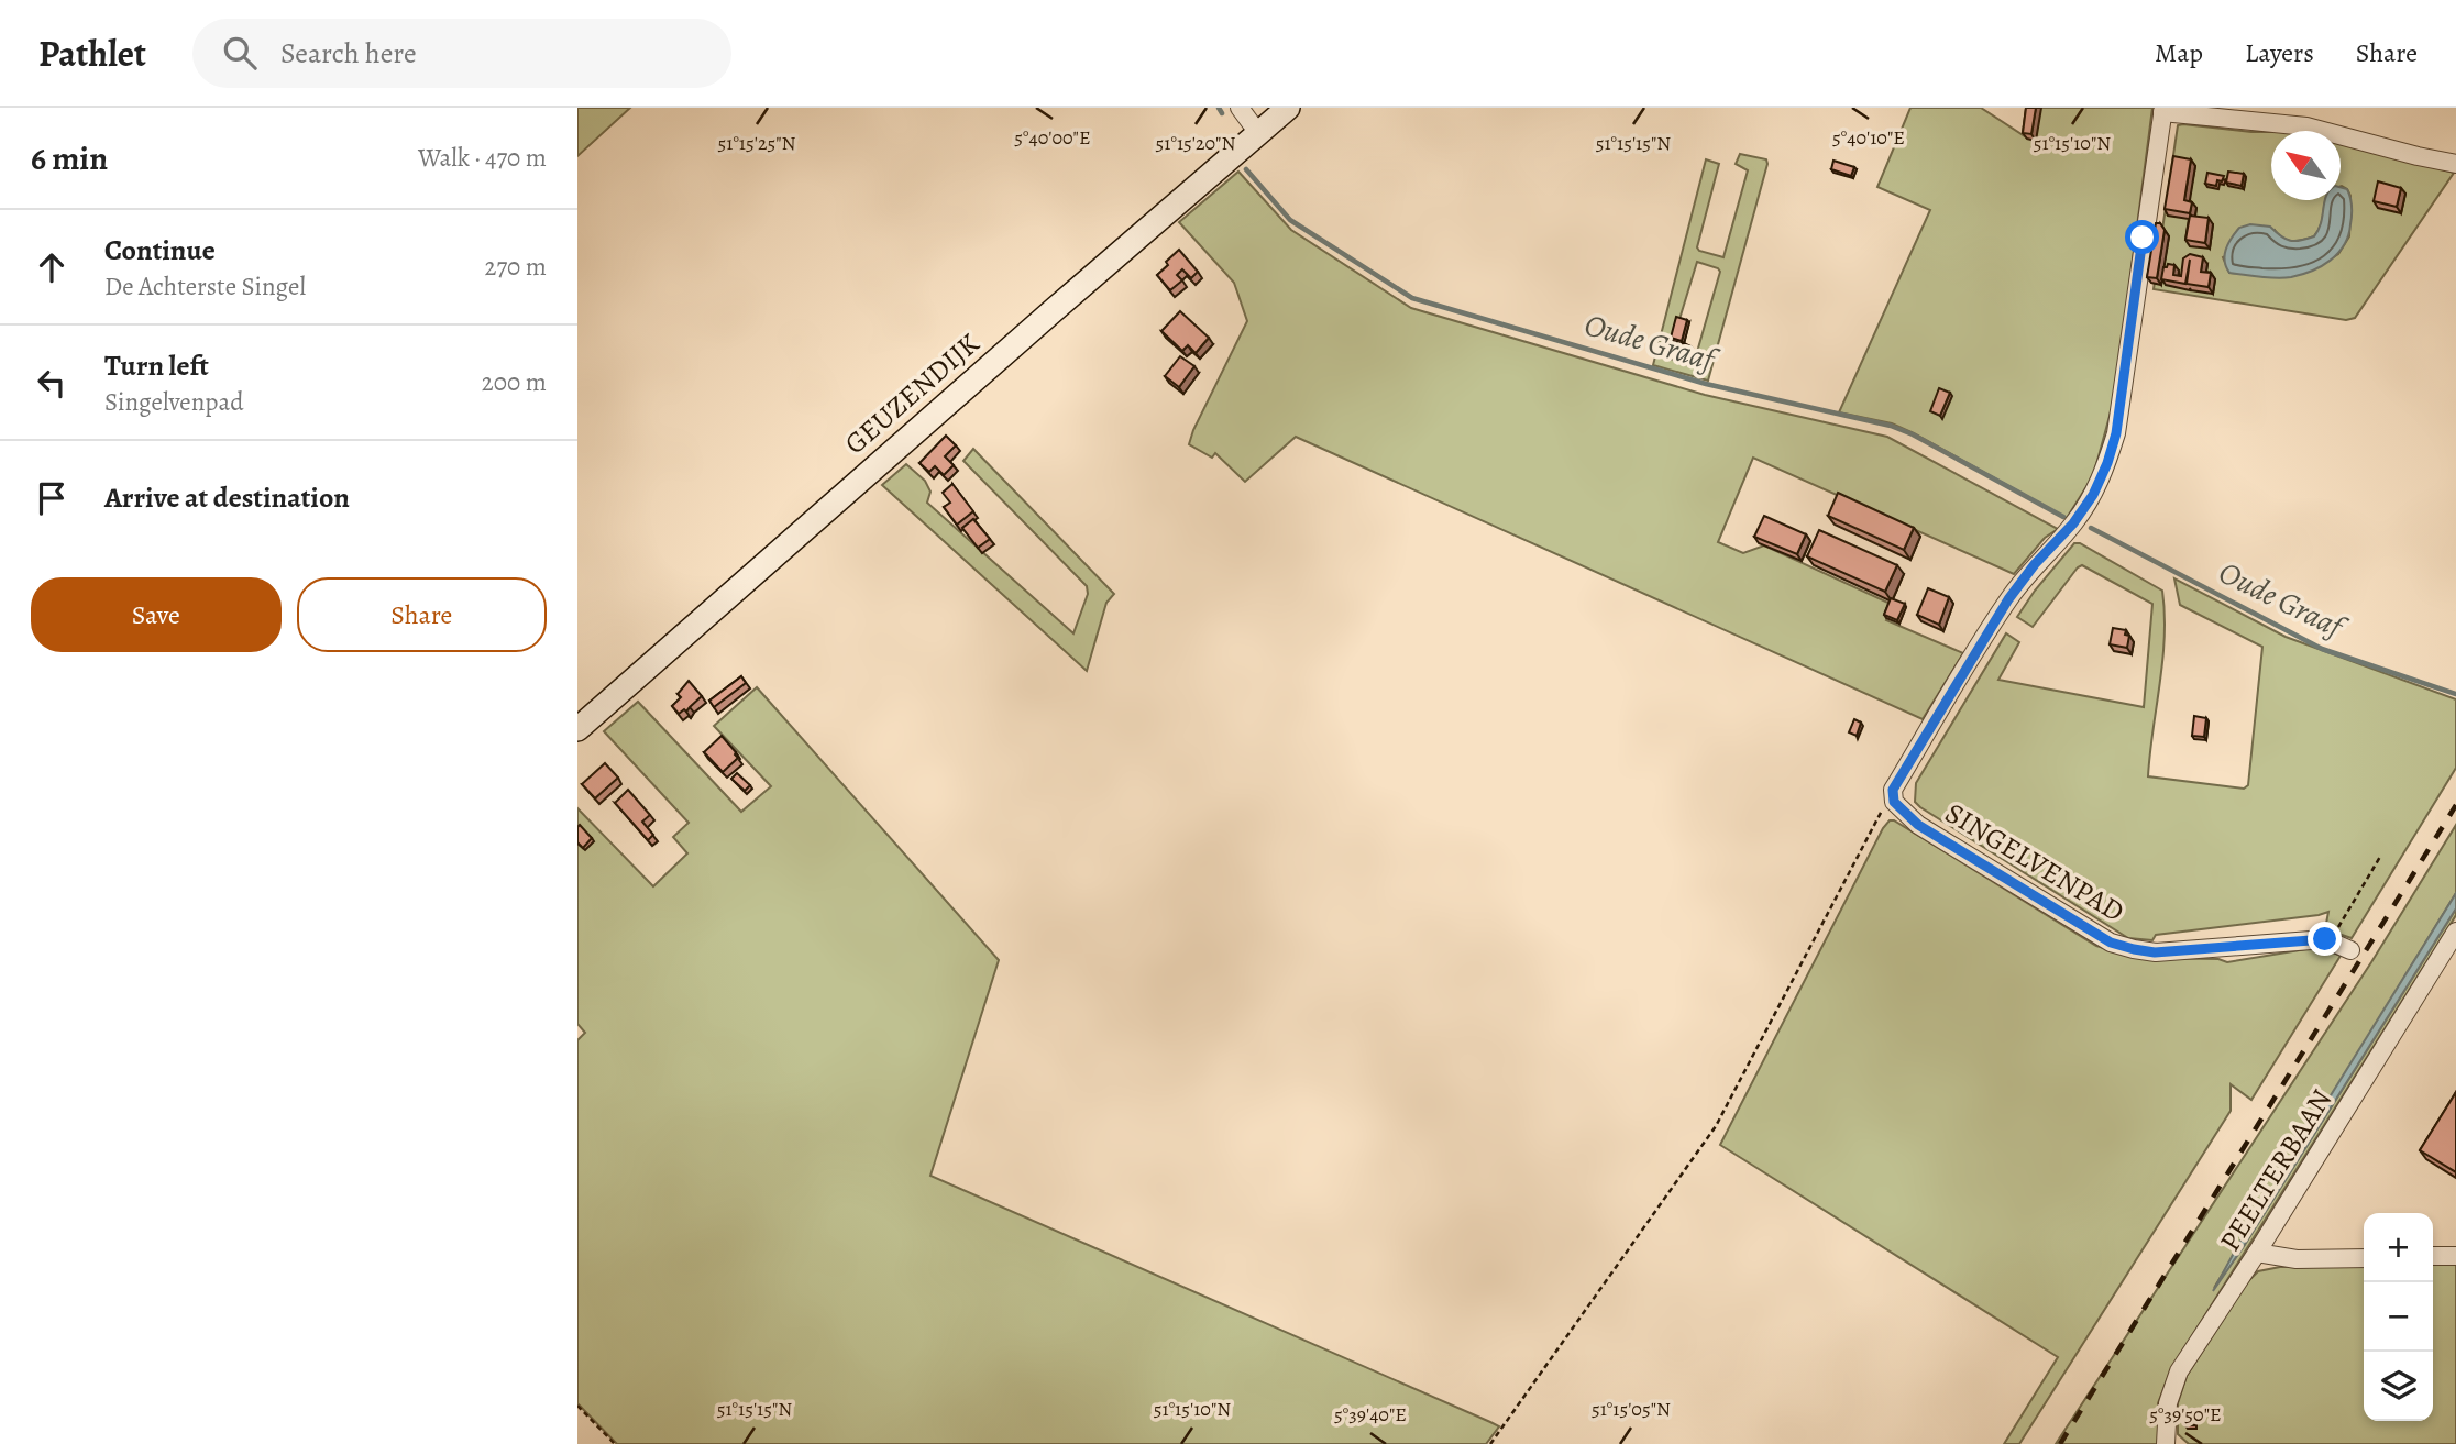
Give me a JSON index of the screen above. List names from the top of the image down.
{
  "streets": {
    "main road": ["GEUZENDIJK"],
    "street": ["SINGELVENPAD", "PEELTERBAAN"]
  },
  "water": ["Oude Graaf"],
  "north": "top left",
  "page": {
    "header": "Pathlet",
    "search": "Search here",
    "nav": ["Map", "Layers", "Share"],
    "heading": ["6 min", "Walk · 470 m"],
    "list": [
      ["Continue", "De Achterste Singel", "270 m"],
      ["Turn left", "Singelvenpad", "200 m"],
      "Arrive at destination"
    ],
    "buttons": ["Save", "Share"],
    "map_buttons": ["+", "−"]
  },
  "coordinates": [
    "5°40'00\"E",
    "5°40'10\"E",
    "51°15'25\"N",
    "51°15'20\"N",
    "51°15'15\"N",
    "51°15'10\"N",
    "51°15'05\"N",
    "5°39'40\"E",
    "5°39'50\"E"
  ]
}
